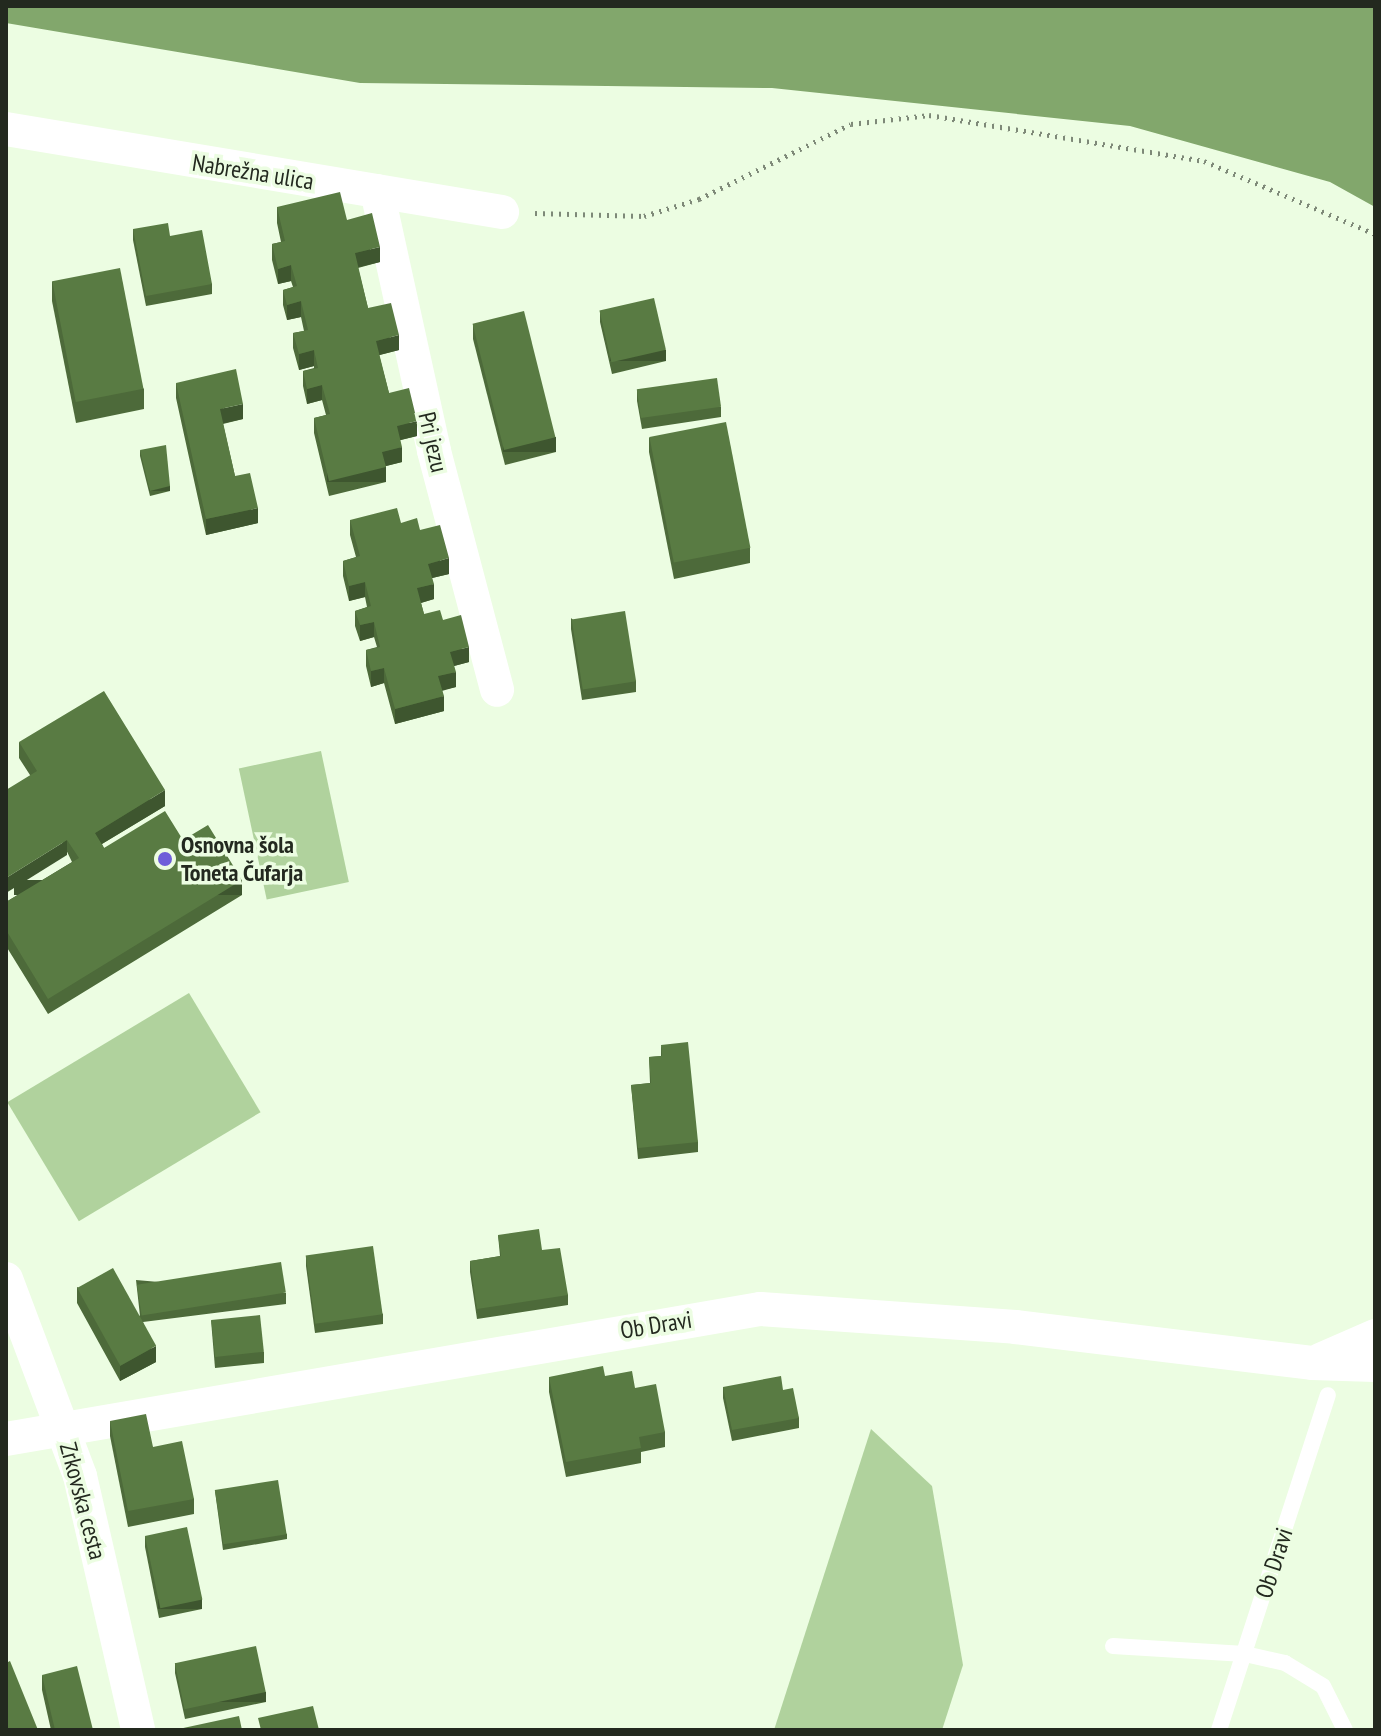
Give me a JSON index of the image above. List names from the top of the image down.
{
  "streets": {
    "street": [
      "Nabrežna ulica",
      "Pri jezu",
      "Ob Dravi",
      "Zrkovska cesta"
    ]
  },
  "crossings": [
    ["Nabrežna ulica", "Pri jezu"],
    ["Ob Dravi", "Zrkovska cesta"]
  ],
  "places": ["Osnovna šola Toneta Čufarja"]
}
